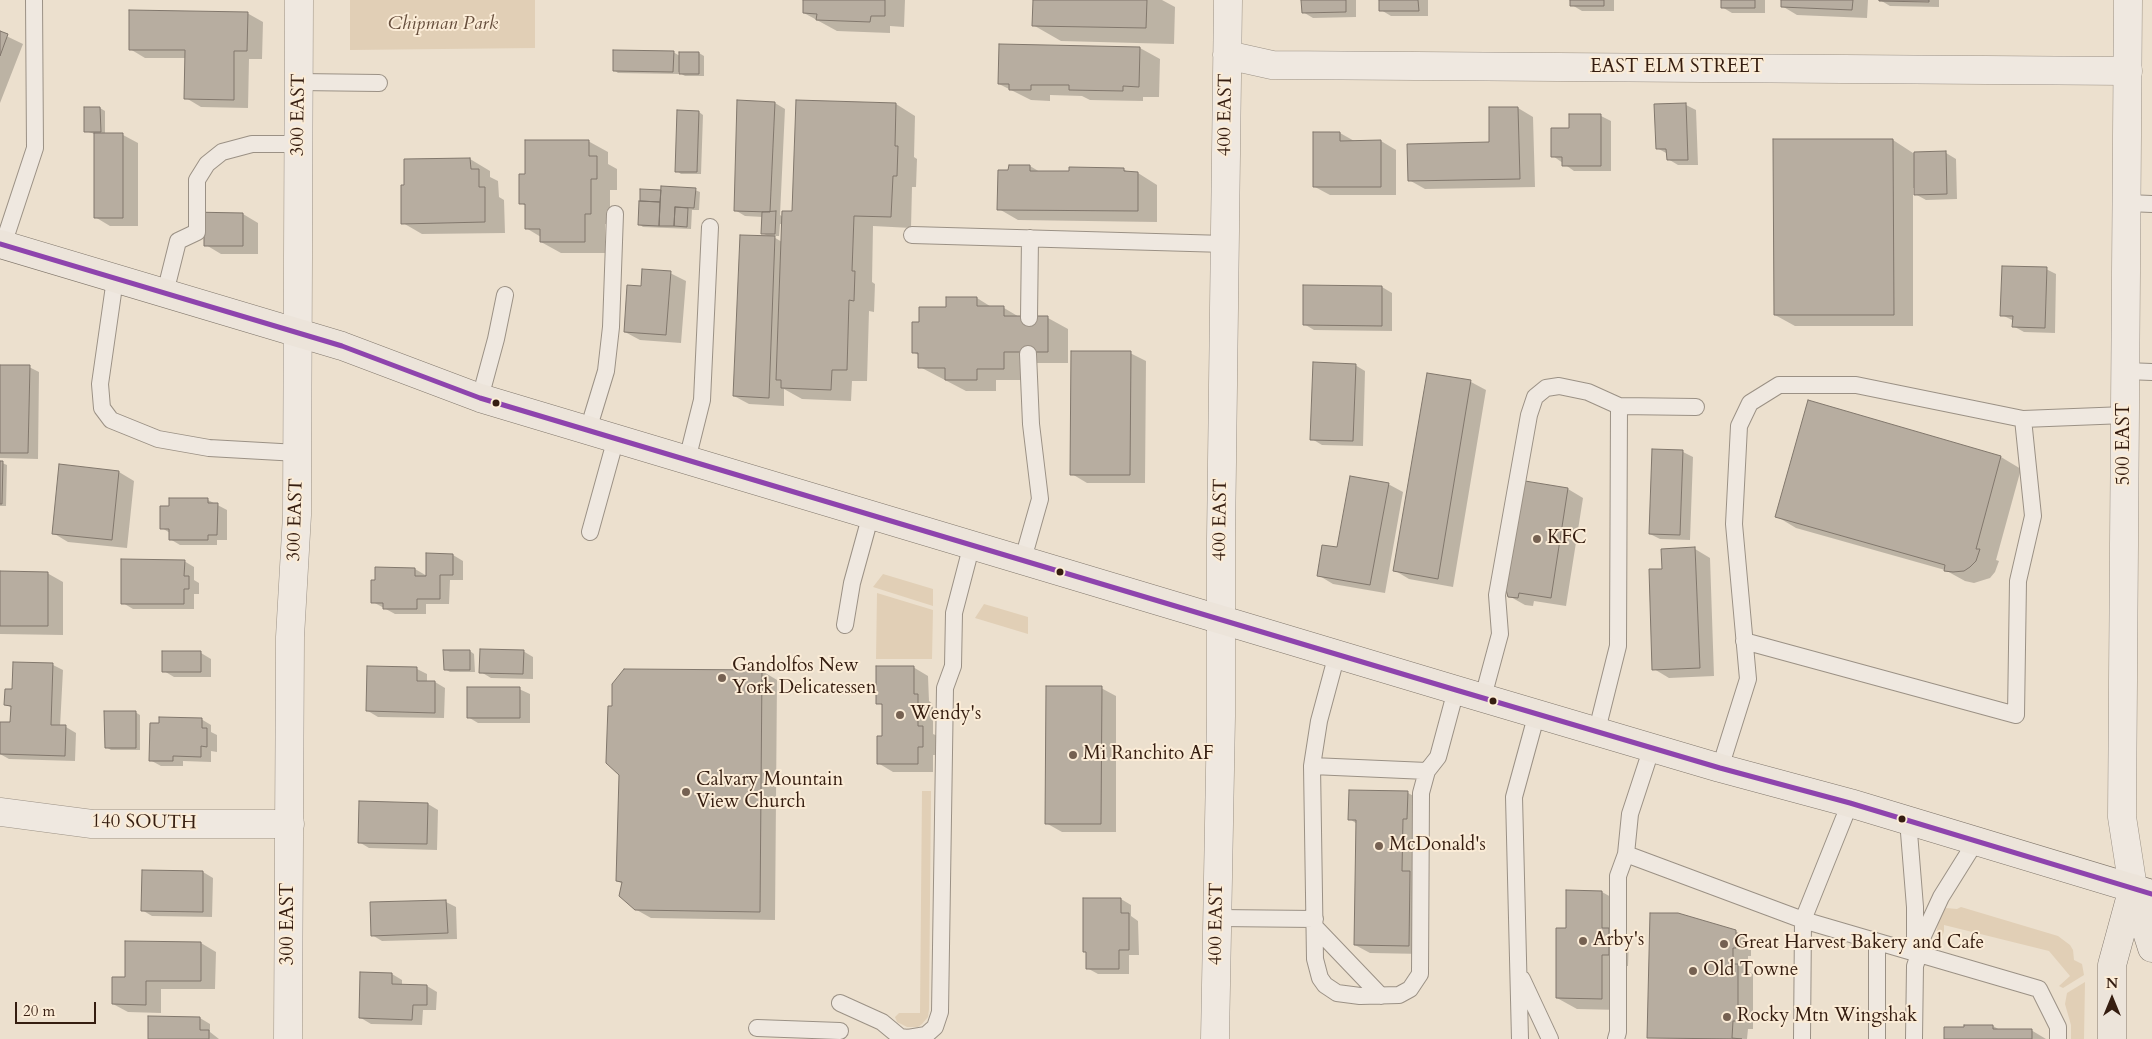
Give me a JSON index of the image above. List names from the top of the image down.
{
  "streets": {
    "main road": ["500 EAST"],
    "street": [
      "EAST ELM STREET",
      "300 EAST",
      "400 EAST",
      "140 SOUTH"
    ]
  },
  "crossings": [
    ["EAST ELM STREET", "400 EAST"],
    ["EAST ELM STREET", "500 EAST"],
    ["300 EAST", "140 SOUTH"]
  ],
  "parks": ["Chipman Park"],
  "places": [
    "KFC",
    "Gandolfos New York Delicatessen",
    "Wendy's",
    "Mi Ranchito AF",
    "Calvary Mountain View Church",
    "McDonald's",
    "Arby's",
    "Great Harvest Bakery and Cafe",
    "Old Towne",
    "Rocky Mtn Wingshak"
  ],
  "scale_bar": "20 m",
  "north": "top"
}
